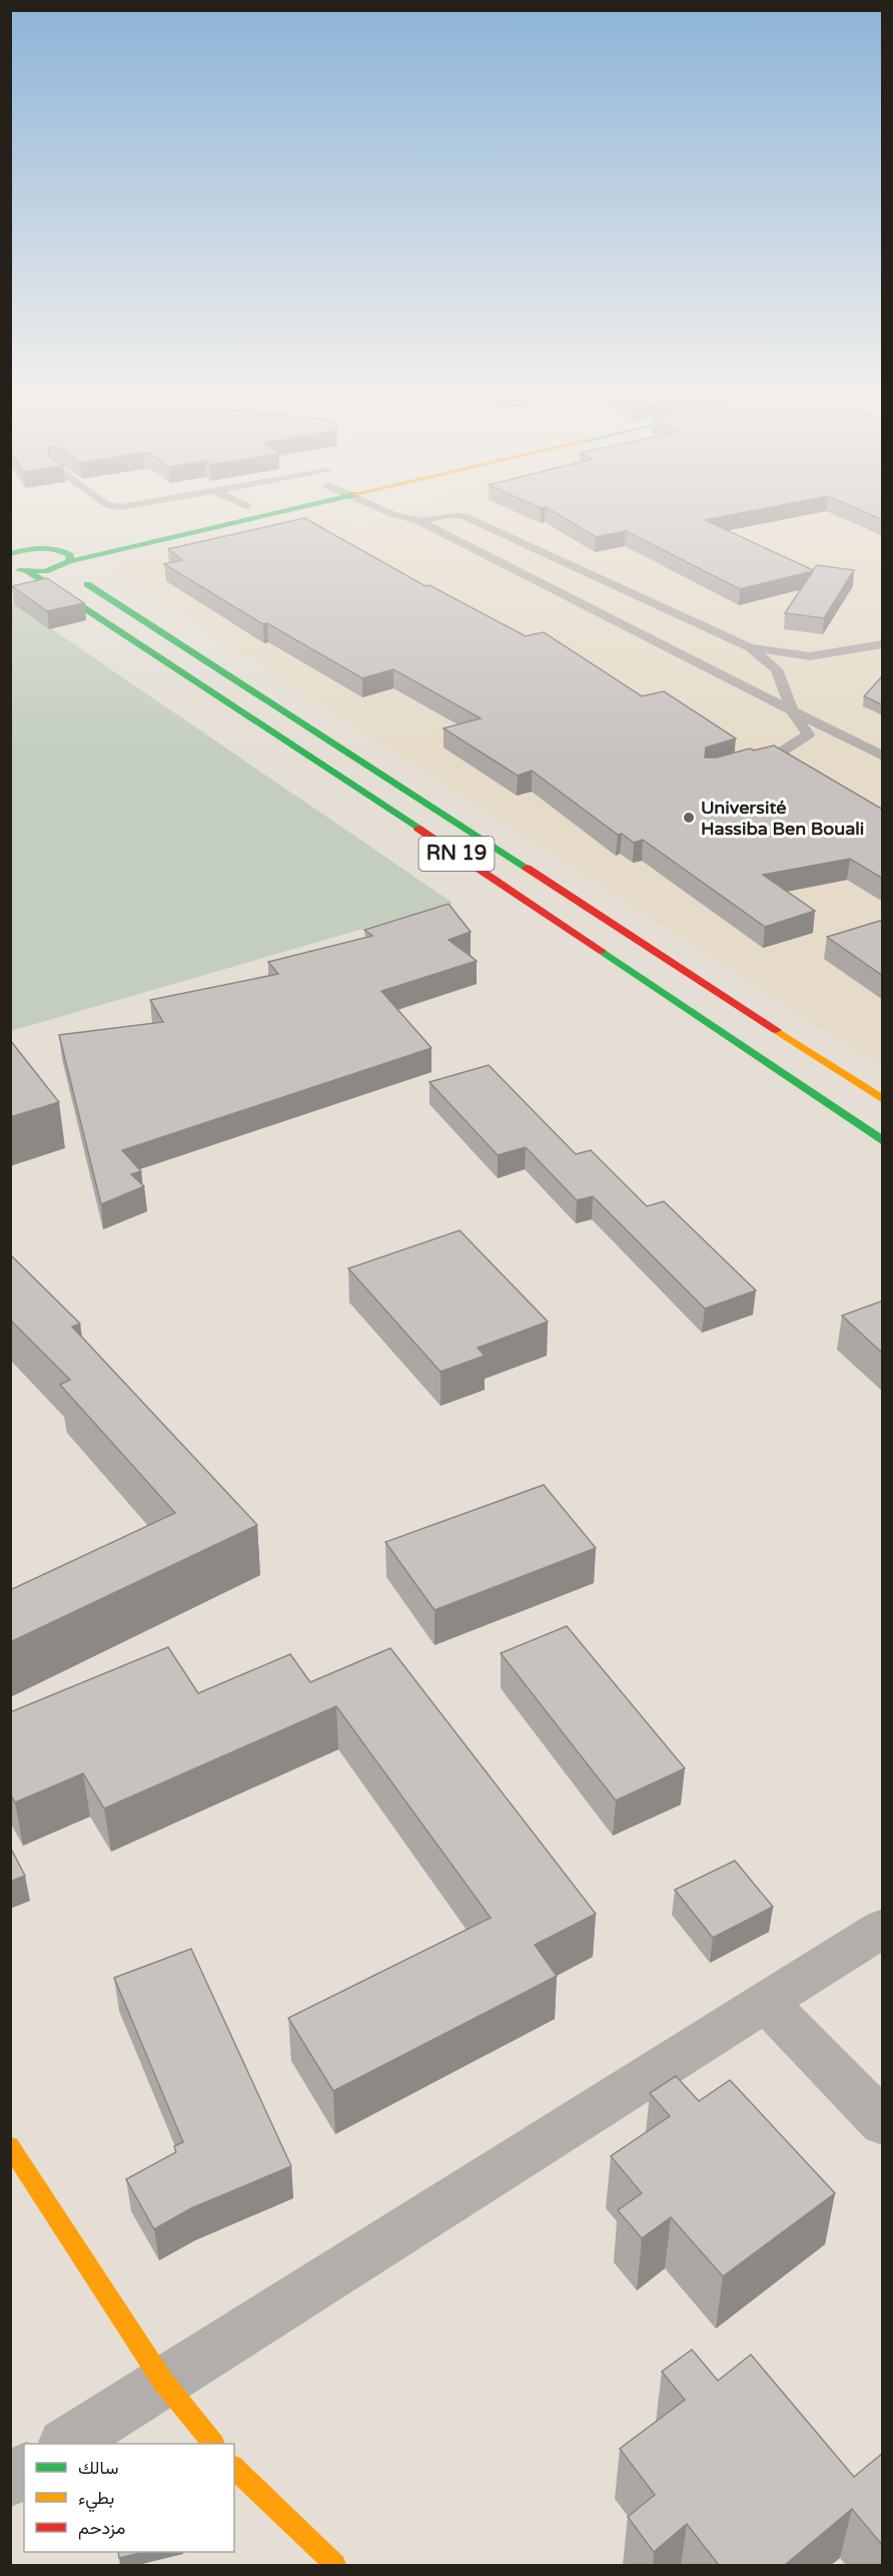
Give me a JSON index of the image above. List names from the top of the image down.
{
  "streets": {
    "main road": ["RN 19"]
  },
  "places": ["Université Hassiba Ben Bouali"],
  "legend": ["سالك", "بطيء", "مزدحم"]
}
